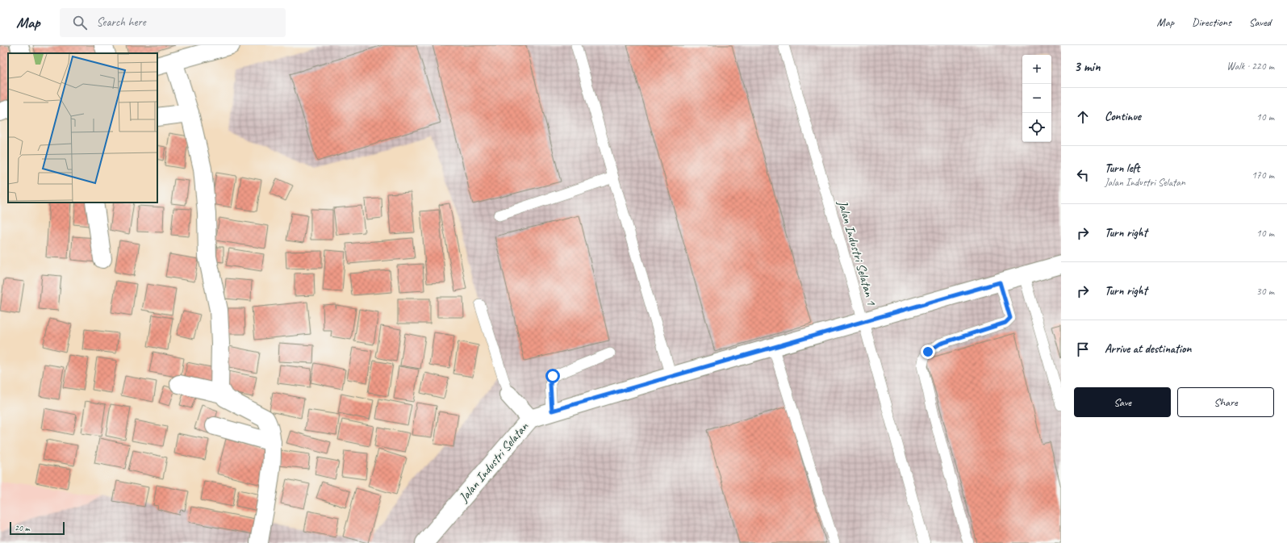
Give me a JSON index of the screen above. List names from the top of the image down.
{
  "streets": {
    "street": ["Jalan Industri Selatan"],
    "lane": ["Jalan Industri Selatan 1"]
  },
  "crossings": [
    ["Jalan Industri Selatan 1", "Jalan Industri Selatan"]
  ],
  "scale_bar": "20 m",
  "page": {
    "header": "Map",
    "search": "Search here",
    "nav": ["Map", "Directions", "Saved"],
    "heading": ["3 min", "Walk · 220 m"],
    "map_buttons": ["+", "−"],
    "list": [
      ["Continue", "10 m"],
      ["Turn left", "Jalan Industri Selatan", "170 m"],
      ["Turn right", "10 m"],
      ["Turn right", "30 m"],
      "Arrive at destination"
    ],
    "buttons": ["Save", "Share"],
    "scale": "20 m"
  }
}
